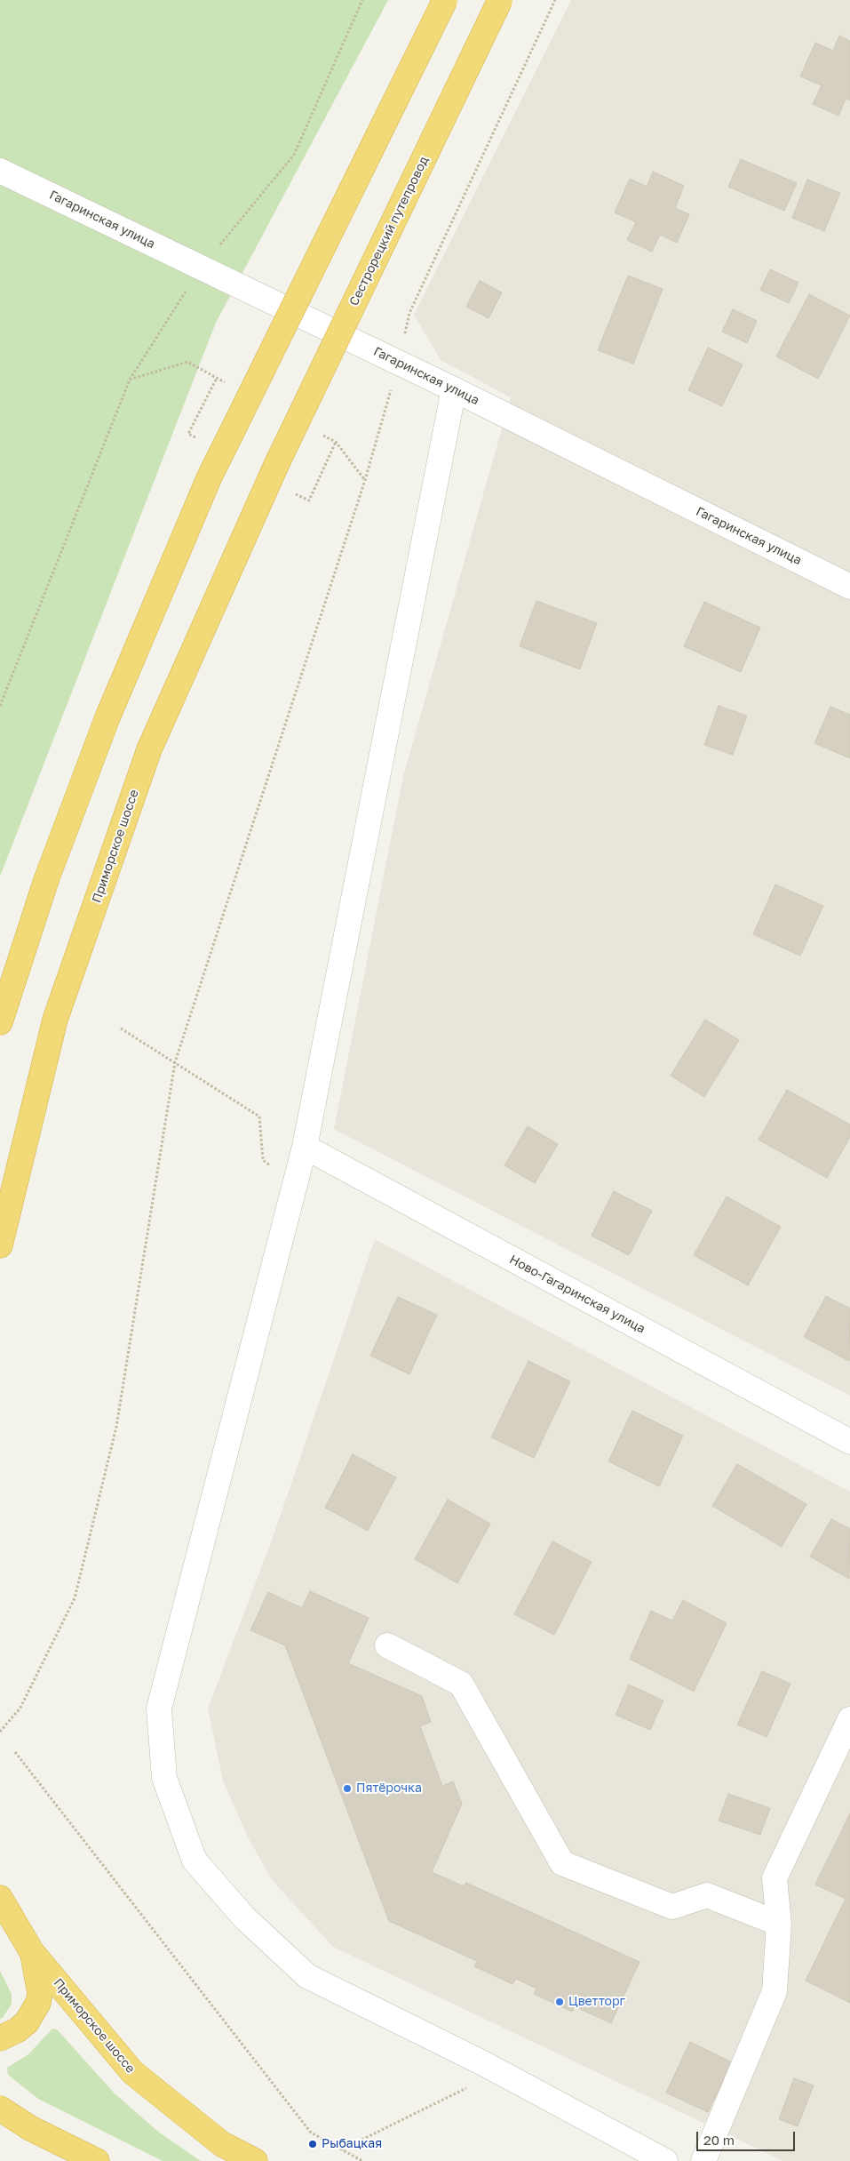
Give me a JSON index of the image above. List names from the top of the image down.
{
  "streets": {
    "highway": ["Сестрорецкий путепровод", "Приморское шоссе"],
    "street": ["Гагаринская улица", "Ново-Гагаринская улица"]
  },
  "crossings": [
    ["Сестрорецкий путепровод", "Приморское шоссе"]
  ],
  "places": ["Пятёрочка", "Цветторг", "Рыбацкая"],
  "scale_bar": "20 m"
}
